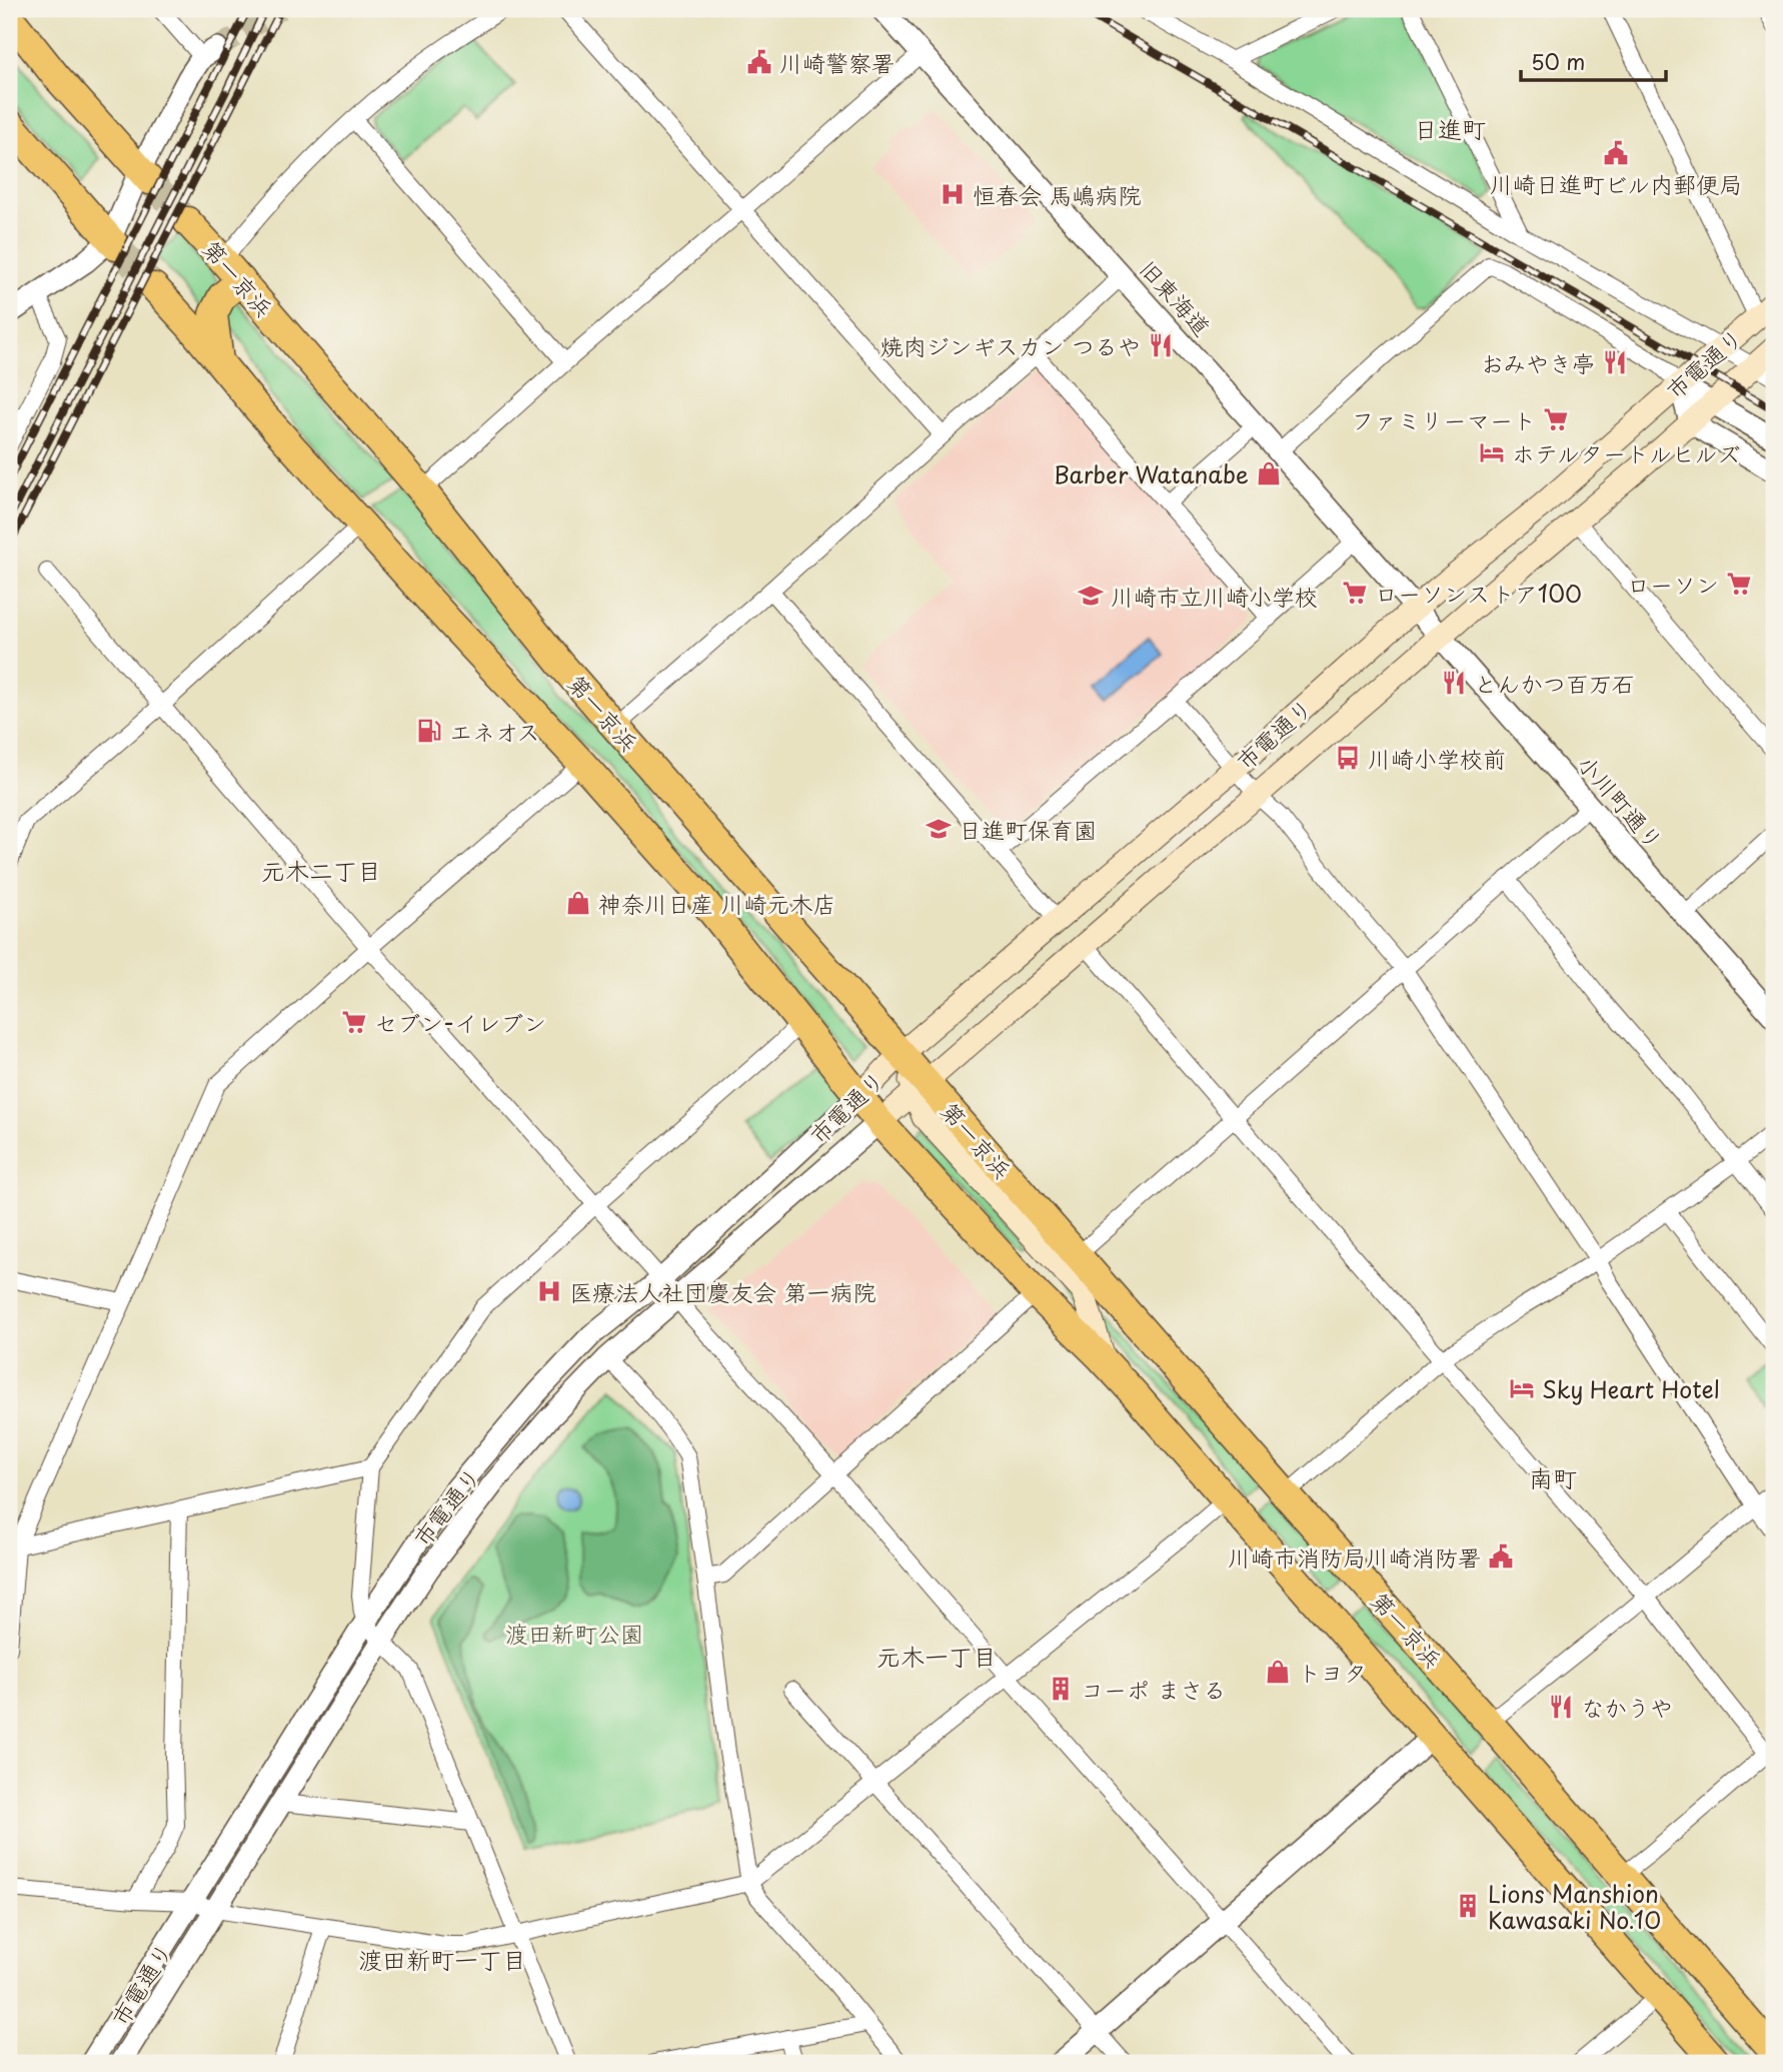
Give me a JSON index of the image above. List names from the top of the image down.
{
  "streets": {
    "highway": ["第一京浜"],
    "main road": ["市電通り"],
    "street": ["旧東海道", "小川町通り"]
  },
  "crossings": [
    ["第一京浜", "市電通り"],
    ["旧東海道", "市電通り"],
    ["旧東海道", "小川町通り"],
    ["市電通り", "小川町通り"]
  ],
  "districts": [
    "日進町",
    "元木二丁目",
    "南町",
    "元木一丁目",
    "渡田新町一丁目"
  ],
  "parks": ["渡田新町公園"],
  "places": {
    "public building": ["川崎警察署", "川崎日進町ビル内郵便局", "川崎市消防局川崎消防署"],
    "hospital": ["恒春会 馬嶋病院", "医療法人社団慶友会 第一病院"],
    "restaurant": [
      "焼肉ジンギスカン つるや",
      "おみやき亭",
      "とんかつ百万石",
      "なかうや"
    ],
    "supermarket": [
      "ファミリーマート",
      "ローソン",
      "ローソンストア100",
      "セブン-イレブン"
    ],
    "hotel": ["ホテルタートルヒルズ", "Sky Heart Hotel"],
    "shop": ["Barber Watanabe", "神奈川日産 川崎元木店", "トヨタ"],
    "school or university": ["川崎市立川崎小学校", "日進町保育園"],
    "fuel station": ["エネオス"],
    "bus stop": ["川崎小学校前"],
    "building": ["コーポ まさる", "Lions Manshion Kawasaki No.10"]
  },
  "scale_bar": "50 m"
}
